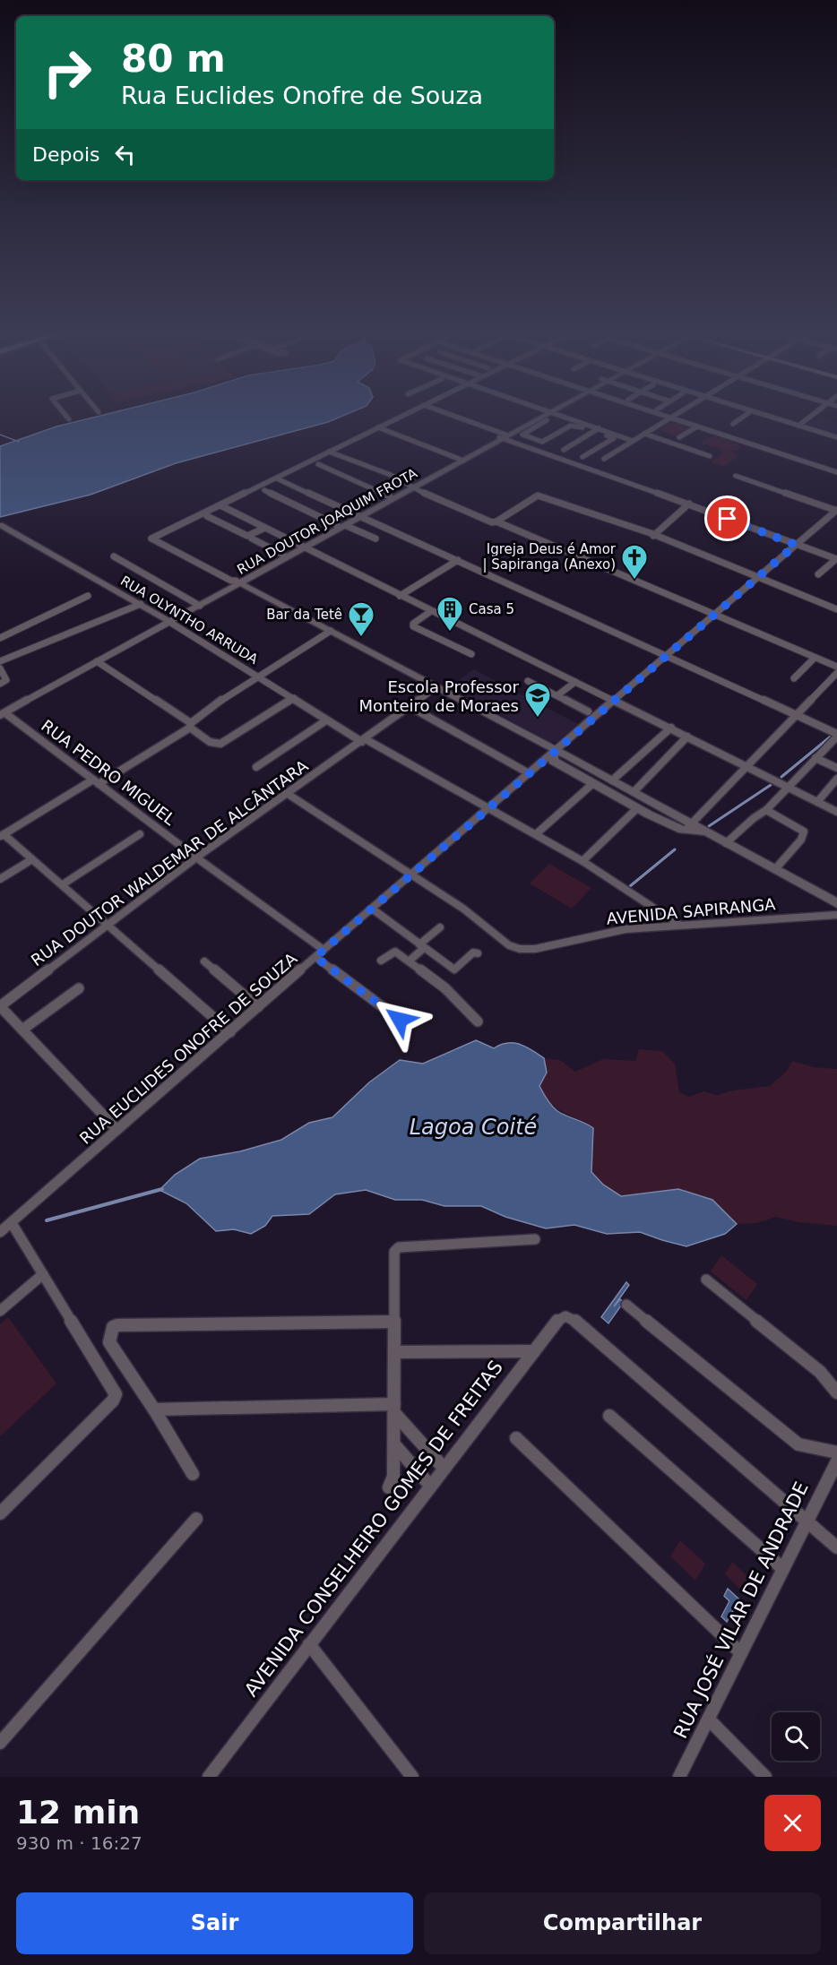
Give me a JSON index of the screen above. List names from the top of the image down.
{
  "streets": {
    "street": [
      "RUA DOUTOR JOAQUIM FROTA",
      "RUA OLYNTHO ARRUDA",
      "RUA PEDRO MIGUEL",
      "RUA DOUTOR WALDEMAR DE ALCÂNTARA",
      "AVENIDA SAPIRANGA",
      "RUA EUCLIDES ONOFRE DE SOUZA",
      "AVENIDA CONSELHEIRO GOMES DE FREITAS",
      "RUA JOSÉ VILAR DE ANDRADE"
    ]
  },
  "crossings": [
    ["RUA DOUTOR JOAQUIM FROTA", "RUA OLYNTHO ARRUDA"],
    ["RUA DOUTOR JOAQUIM FROTA", "RUA PEDRO MIGUEL"],
    ["RUA OLYNTHO ARRUDA", "RUA DOUTOR WALDEMAR DE ALCÂNTARA"],
    ["RUA OLYNTHO ARRUDA", "AVENIDA SAPIRANGA"],
    ["RUA OLYNTHO ARRUDA", "RUA EUCLIDES ONOFRE DE SOUZA"],
    ["RUA PEDRO MIGUEL", "RUA DOUTOR WALDEMAR DE ALCÂNTARA"],
    ["RUA PEDRO MIGUEL", "RUA EUCLIDES ONOFRE DE SOUZA"],
    ["RUA DOUTOR WALDEMAR DE ALCÂNTARA", "AVENIDA SAPIRANGA"],
    ["AVENIDA SAPIRANGA", "RUA EUCLIDES ONOFRE DE SOUZA"],
    ["AVENIDA CONSELHEIRO GOMES DE FREITAS", "RUA JOSÉ VILAR DE ANDRADE"]
  ],
  "water": ["Lagoa Coité"],
  "places": {
    "church": ["Igreja Deus é Amor | Sapiranga (Anexo)"],
    "building": ["Casa 5"],
    "bar": ["Bar da Tetê"],
    "school or university": ["Escola Professor Monteiro de Moraes"]
  },
  "page": {
    "turn": ["80 m", "Rua Euclides Onofre de Souza"],
    "then": "Depois",
    "heading": ["12 min", "930 m · 16:27"],
    "buttons": ["Sair", "Compartilhar"]
  }
}
